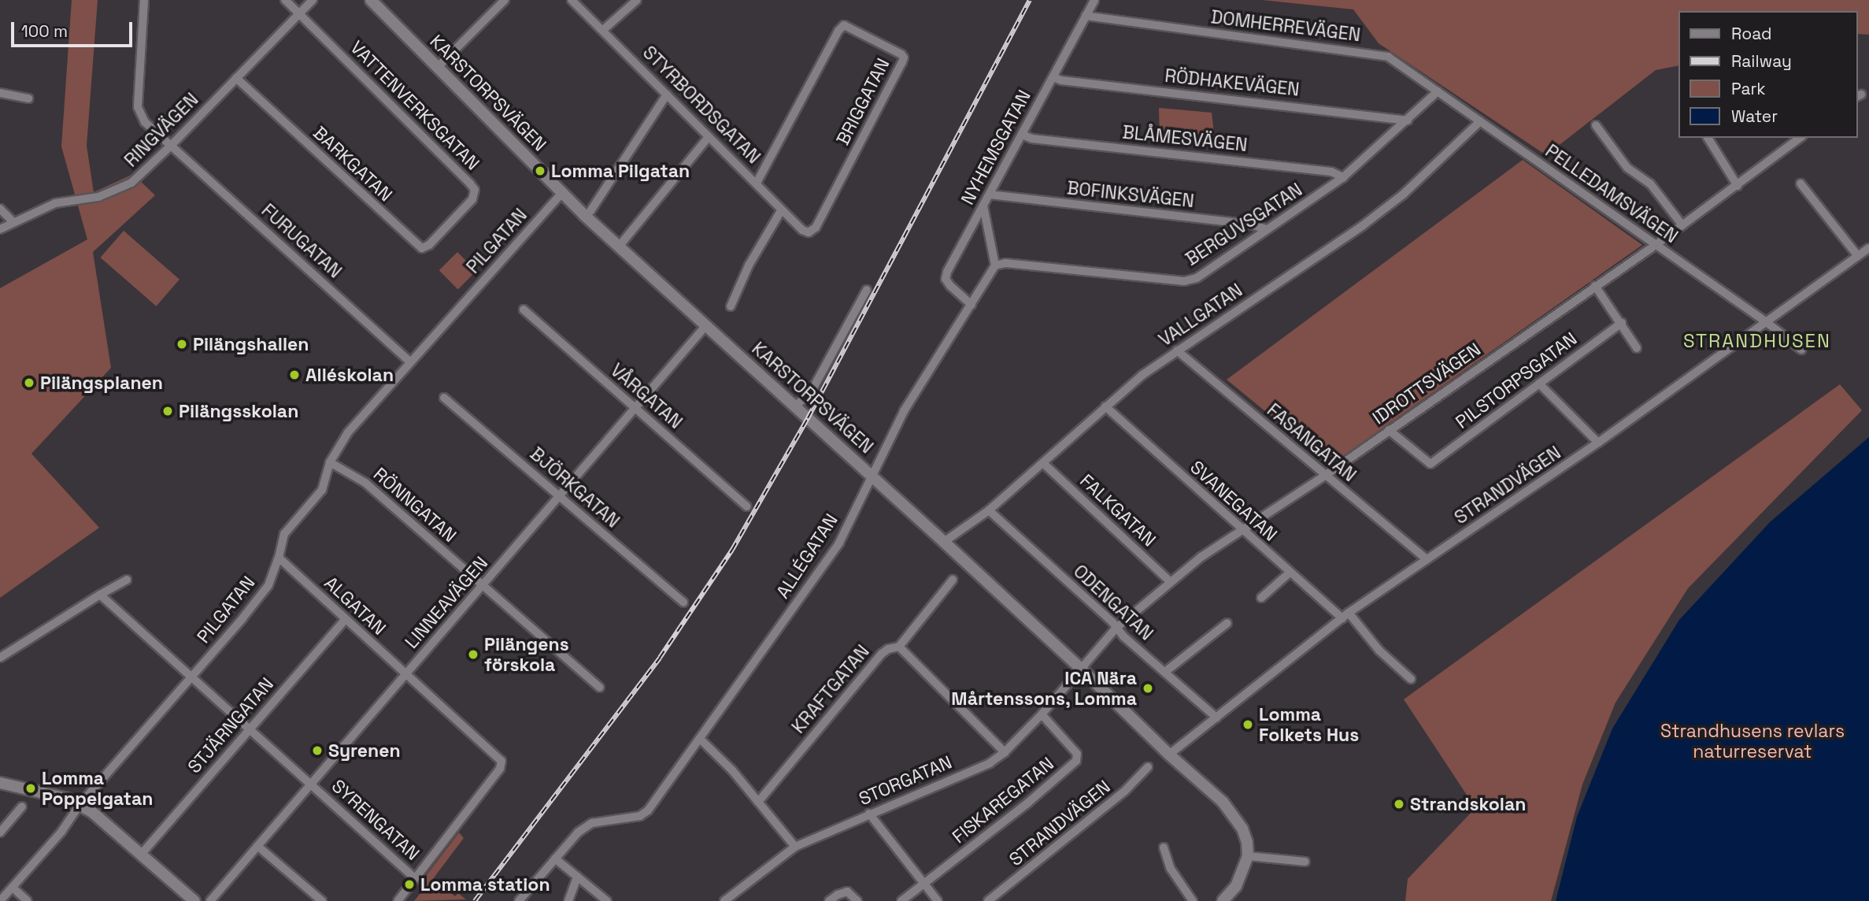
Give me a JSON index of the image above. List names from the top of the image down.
{
  "streets": {
    "street": [
      "DOMHERREVÄGEN",
      "RÖDHAKEVÄGEN",
      "KARSTORPSVÄGEN",
      "BRIGGATAN",
      "STYRBORDSGATAN",
      "VATTENVERKSGATAN",
      "RINGVÄGEN",
      "BLÅMESVÄGEN",
      "NYHEMSGATAN",
      "BARKGATAN",
      "PELLEDAMSVÄGEN",
      "BOFINKSVÄGEN",
      "BERGUVSGATAN",
      "FURUGATAN",
      "PILGATAN",
      "VALLGATAN",
      "PILSTORPSGATAN",
      "IDROTTSVÄGEN",
      "VÅRGATAN",
      "FASANGATAN",
      "STRANDVÄGEN",
      "BJÖRKGATAN",
      "SVANEGATAN",
      "RÖNNGATAN",
      "FALKGATAN",
      "ALLÉGATAN",
      "LINNEAVÄGEN",
      "ODENGATAN",
      "ALGATAN",
      "KRAFTGATAN",
      "STJÄRNGATAN",
      "STORGATAN",
      "FISKAREGATAN",
      "SYRENGATAN"
    ]
  },
  "crossings": [
    ["DOMHERREVÄGEN", "NYHEMSGATAN"],
    ["DOMHERREVÄGEN", "PELLEDAMSVÄGEN"],
    ["DOMHERREVÄGEN", "BERGUVSGATAN"],
    ["RÖDHAKEVÄGEN", "NYHEMSGATAN"],
    ["RÖDHAKEVÄGEN", "BERGUVSGATAN"],
    ["KARSTORPSVÄGEN", "PILGATAN"],
    ["KARSTORPSVÄGEN", "VALLGATAN"],
    ["KARSTORPSVÄGEN", "IDROTTSVÄGEN"],
    ["KARSTORPSVÄGEN", "STRANDVÄGEN"],
    ["KARSTORPSVÄGEN", "ALLÉGATAN"],
    ["KARSTORPSVÄGEN", "LINNEAVÄGEN"],
    ["KARSTORPSVÄGEN", "STORGATAN"],
    ["BRIGGATAN", "STYRBORDSGATAN"],
    ["VATTENVERKSGATAN", "RINGVÄGEN"],
    ["VATTENVERKSGATAN", "BARKGATAN"],
    ["RINGVÄGEN", "BARKGATAN"],
    ["RINGVÄGEN", "FURUGATAN"],
    ["BLÅMESVÄGEN", "NYHEMSGATAN"],
    ["BLÅMESVÄGEN", "BERGUVSGATAN"],
    ["NYHEMSGATAN", "BOFINKSVÄGEN"],
    ["NYHEMSGATAN", "ALLÉGATAN"],
    ["PELLEDAMSVÄGEN", "BERGUVSGATAN"],
    ["PELLEDAMSVÄGEN", "VALLGATAN"],
    ["PELLEDAMSVÄGEN", "IDROTTSVÄGEN"],
    ["PELLEDAMSVÄGEN", "STRANDVÄGEN"],
    ["BOFINKSVÄGEN", "BERGUVSGATAN"],
    ["BERGUVSGATAN", "ALLÉGATAN"],
    ["FURUGATAN", "PILGATAN"],
    ["PILGATAN", "RÖNNGATAN"],
    ["PILGATAN", "ALGATAN"],
    ["PILGATAN", "SYRENGATAN"],
    ["VALLGATAN", "FASANGATAN"],
    ["VALLGATAN", "SVANEGATAN"],
    ["VALLGATAN", "FALKGATAN"],
    ["VALLGATAN", "ODENGATAN"],
    ["PILSTORPSGATAN", "IDROTTSVÄGEN"],
    ["IDROTTSVÄGEN", "FASANGATAN"],
    ["IDROTTSVÄGEN", "SVANEGATAN"],
    ["IDROTTSVÄGEN", "FALKGATAN"],
    ["IDROTTSVÄGEN", "ODENGATAN"],
    ["IDROTTSVÄGEN", "STORGATAN"],
    ["VÅRGATAN", "LINNEAVÄGEN"],
    ["FASANGATAN", "STRANDVÄGEN"],
    ["STRANDVÄGEN", "SVANEGATAN"],
    ["STRANDVÄGEN", "ODENGATAN"],
    ["BJÖRKGATAN", "LINNEAVÄGEN"],
    ["RÖNNGATAN", "LINNEAVÄGEN"],
    ["LINNEAVÄGEN", "ALGATAN"],
    ["LINNEAVÄGEN", "SYRENGATAN"],
    ["ALGATAN", "STJÄRNGATAN"],
    ["ALGATAN", "SYRENGATAN"],
    ["STJÄRNGATAN", "SYRENGATAN"],
    ["STORGATAN", "FISKAREGATAN"]
  ],
  "districts": ["STRANDHUSEN"],
  "parks": ["Strandhusens revlars naturreservat"],
  "places": [
    "Lomma Pilgatan",
    "Pilängshallen",
    "Alléskolan",
    "Pilängsplanen",
    "Pilängsskolan",
    "Pilängens förskola",
    "ICA Nära Mårtenssons, Lomma",
    "Lomma Folkets Hus",
    "Syrenen",
    "Lomma Poppelgatan",
    "Strandskolan",
    "Lomma station"
  ],
  "legend": [
    "Road",
    "Railway",
    "Park",
    "Water"
  ],
  "scale_bar": "100 m"
}
